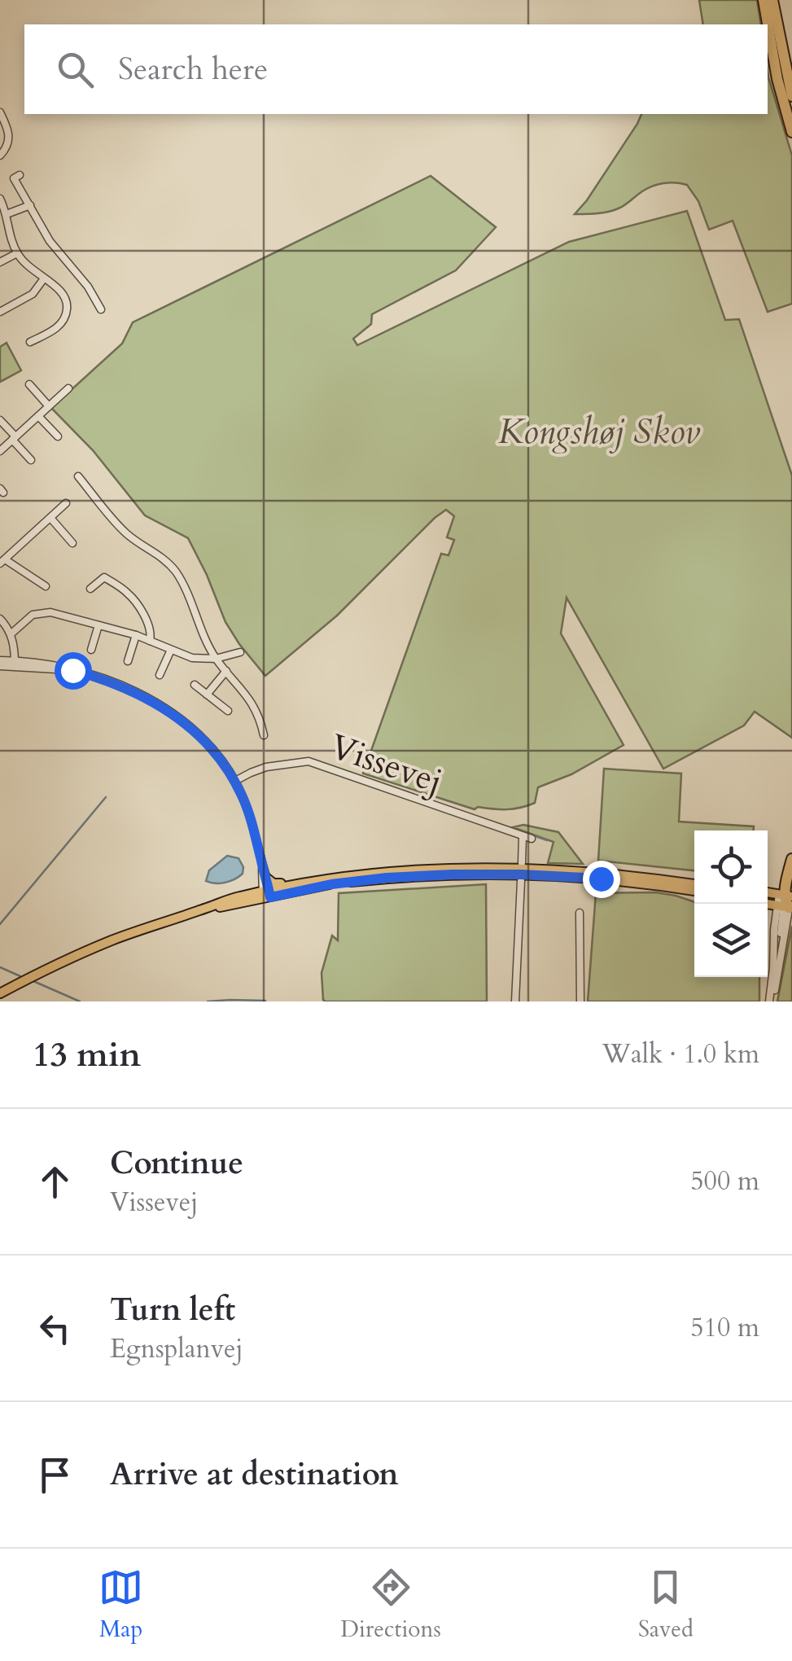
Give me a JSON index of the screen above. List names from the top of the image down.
{
  "streets": {
    "street": ["Vissevej"]
  },
  "parks": ["Kongshøj Skov"],
  "page": {
    "search": "Search here",
    "heading": ["13 min", "Walk · 1.0 km"],
    "list": [
      ["Continue", "Vissevej", "500 m"],
      ["Turn left", "Egnsplanvej", "510 m"],
      "Arrive at destination"
    ],
    "nav": ["Map", "Directions", "Saved"]
  }
}
